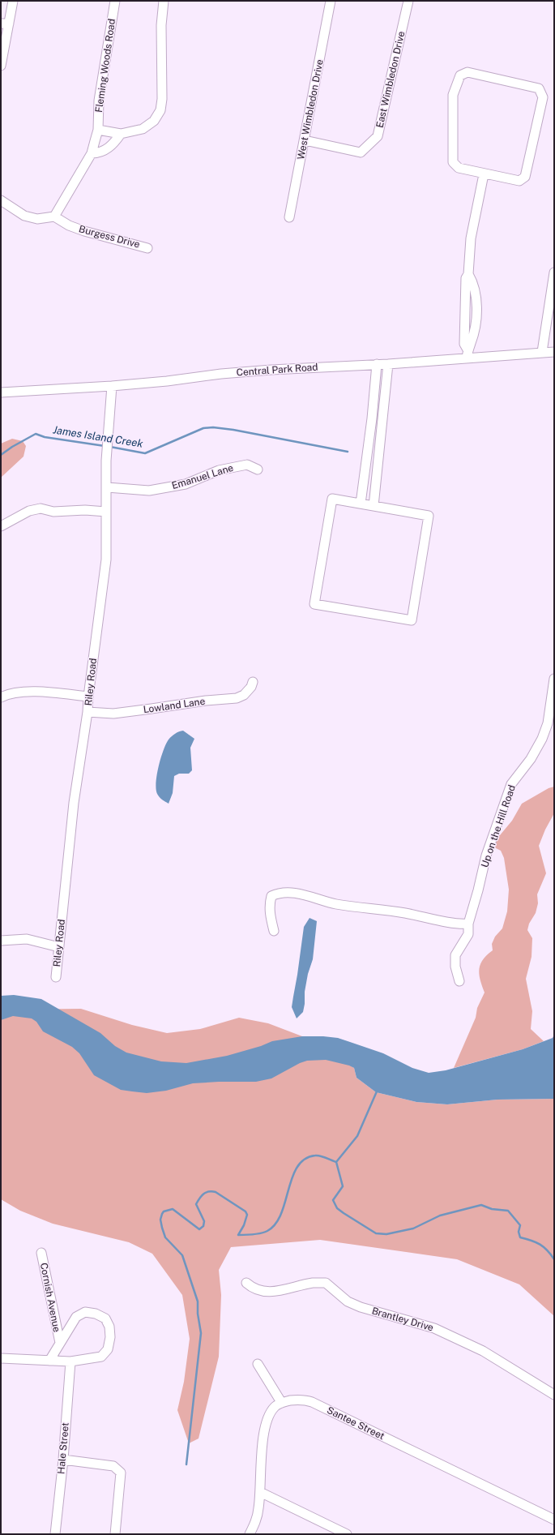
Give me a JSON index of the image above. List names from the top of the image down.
{
  "streets": {
    "street": [
      "Fleming Woods Road",
      "East Wimbledon Drive",
      "West Wimbledon Drive",
      "Burgess Drive",
      "Central Park Road",
      "Emanuel Lane",
      "Riley Road",
      "Lowland Lane",
      "Up on the Hill Road",
      "Cornish Avenue",
      "Brantley Drive",
      "Santee Street",
      "Hale Street"
    ]
  },
  "crossings": [
    ["Fleming Woods Road", "Burgess Drive"],
    ["East Wimbledon Drive", "West Wimbledon Drive"],
    ["Central Park Road", "Riley Road"],
    ["Emanuel Lane", "Riley Road"],
    ["Riley Road", "Lowland Lane"],
    ["Cornish Avenue", "Hale Street"]
  ],
  "water": ["James Island Creek"]
}
